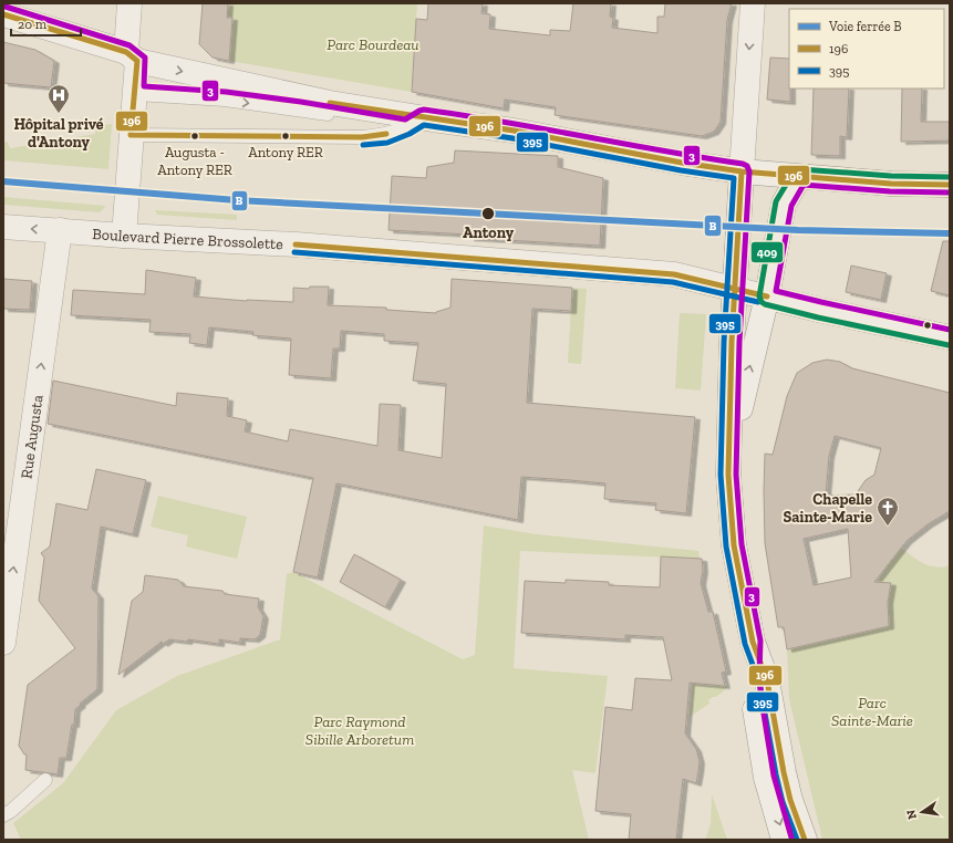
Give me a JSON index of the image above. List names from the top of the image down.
{
  "streets": {
    "street": ["Boulevard Pierre Brossolette", "Rue Augusta"]
  },
  "crossings": [
    ["Boulevard Pierre Brossolette", "Rue Augusta"]
  ],
  "one_way": ["Rue Augusta"],
  "parks": ["Parc Bourdeau", "Parc Sainte-Marie", "Parc Raymond Sibille Arboretum"],
  "places": {
    "hospital": ["Hôpital privé d'Antony"],
    "other": ["Augusta - Antony RER", "Antony RER", "Antony"],
    "church": ["Chapelle Sainte-Marie"]
  },
  "lines": [
    "transit line 3",
    "transit line 196",
    "transit line 395",
    "transit line 409",
    "rail line B"
  ],
  "legend": ["Voie ferrée B", "196", "395"],
  "scale_bar": "20 m",
  "north": "left"
}
